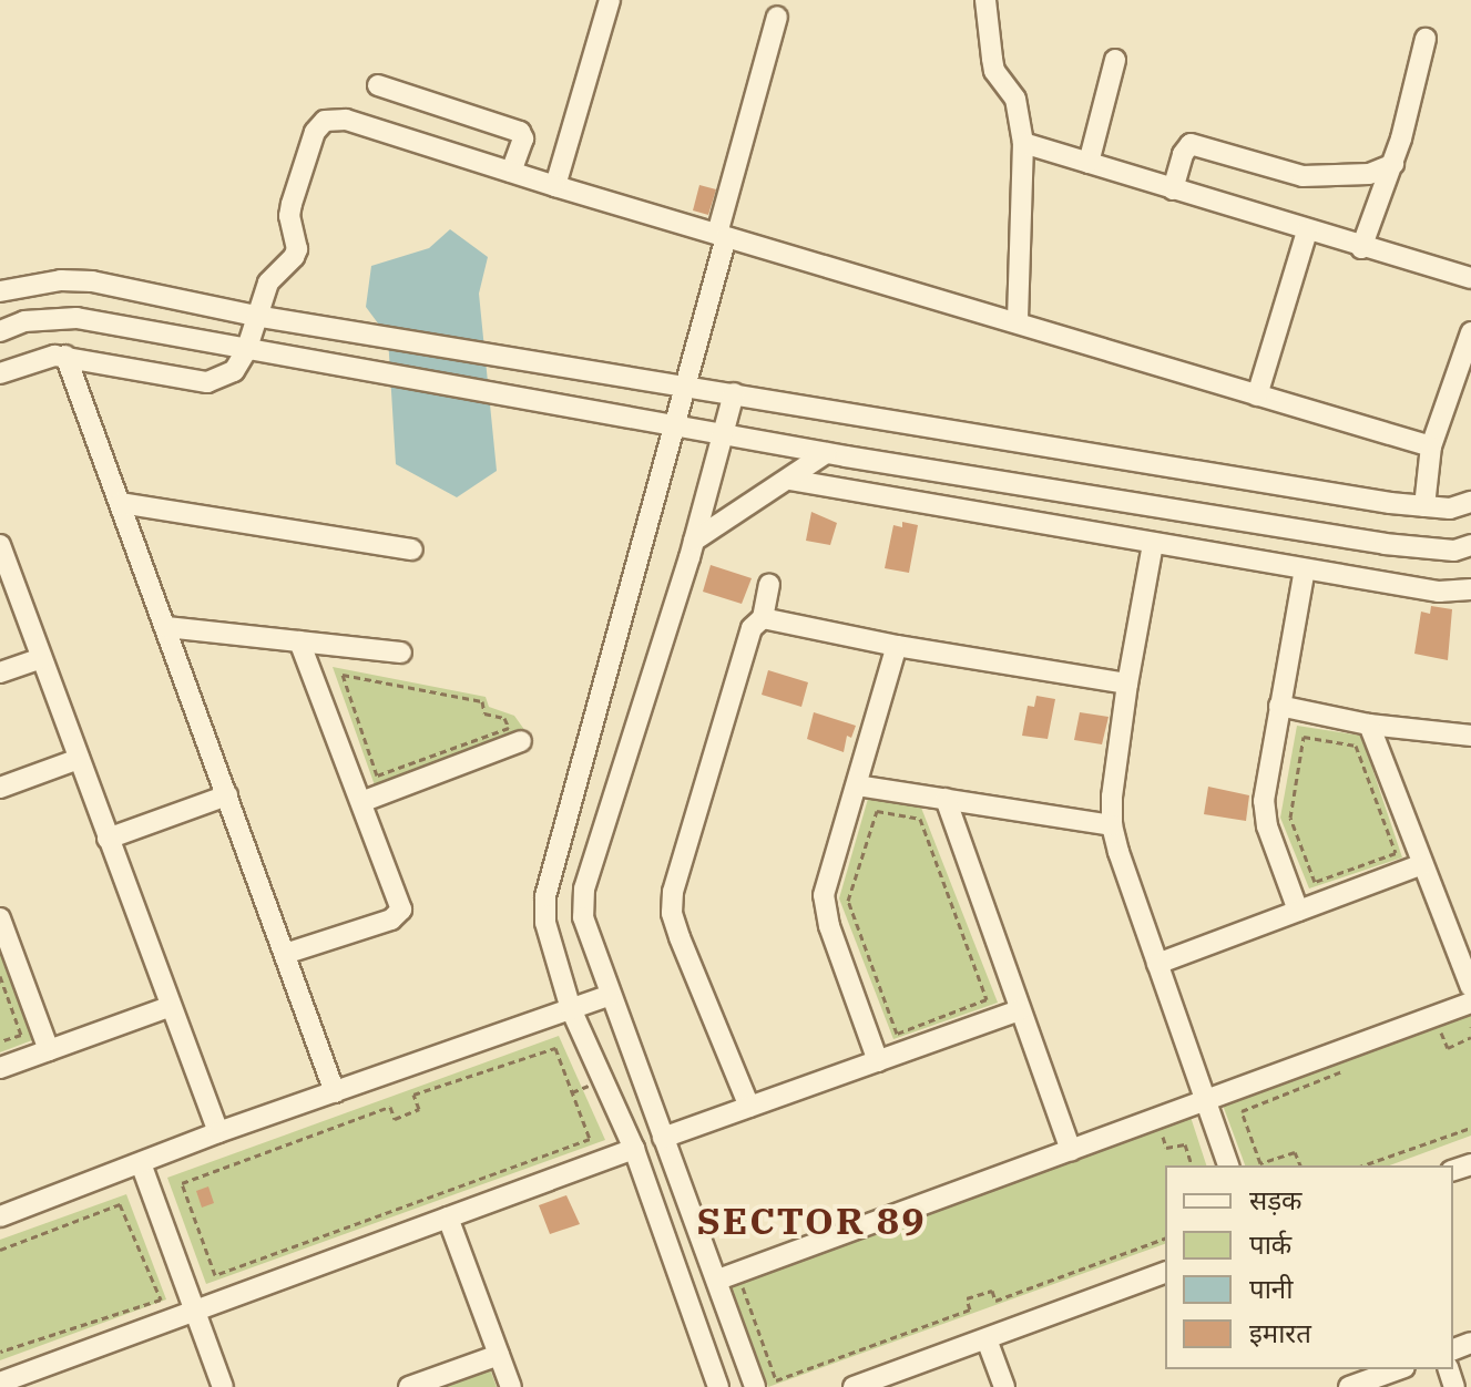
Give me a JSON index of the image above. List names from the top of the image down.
{
  "districts": ["SECTOR 89"],
  "legend": [
    "सड़क",
    "पार्क",
    "पानी",
    "इमारत"
  ]
}
